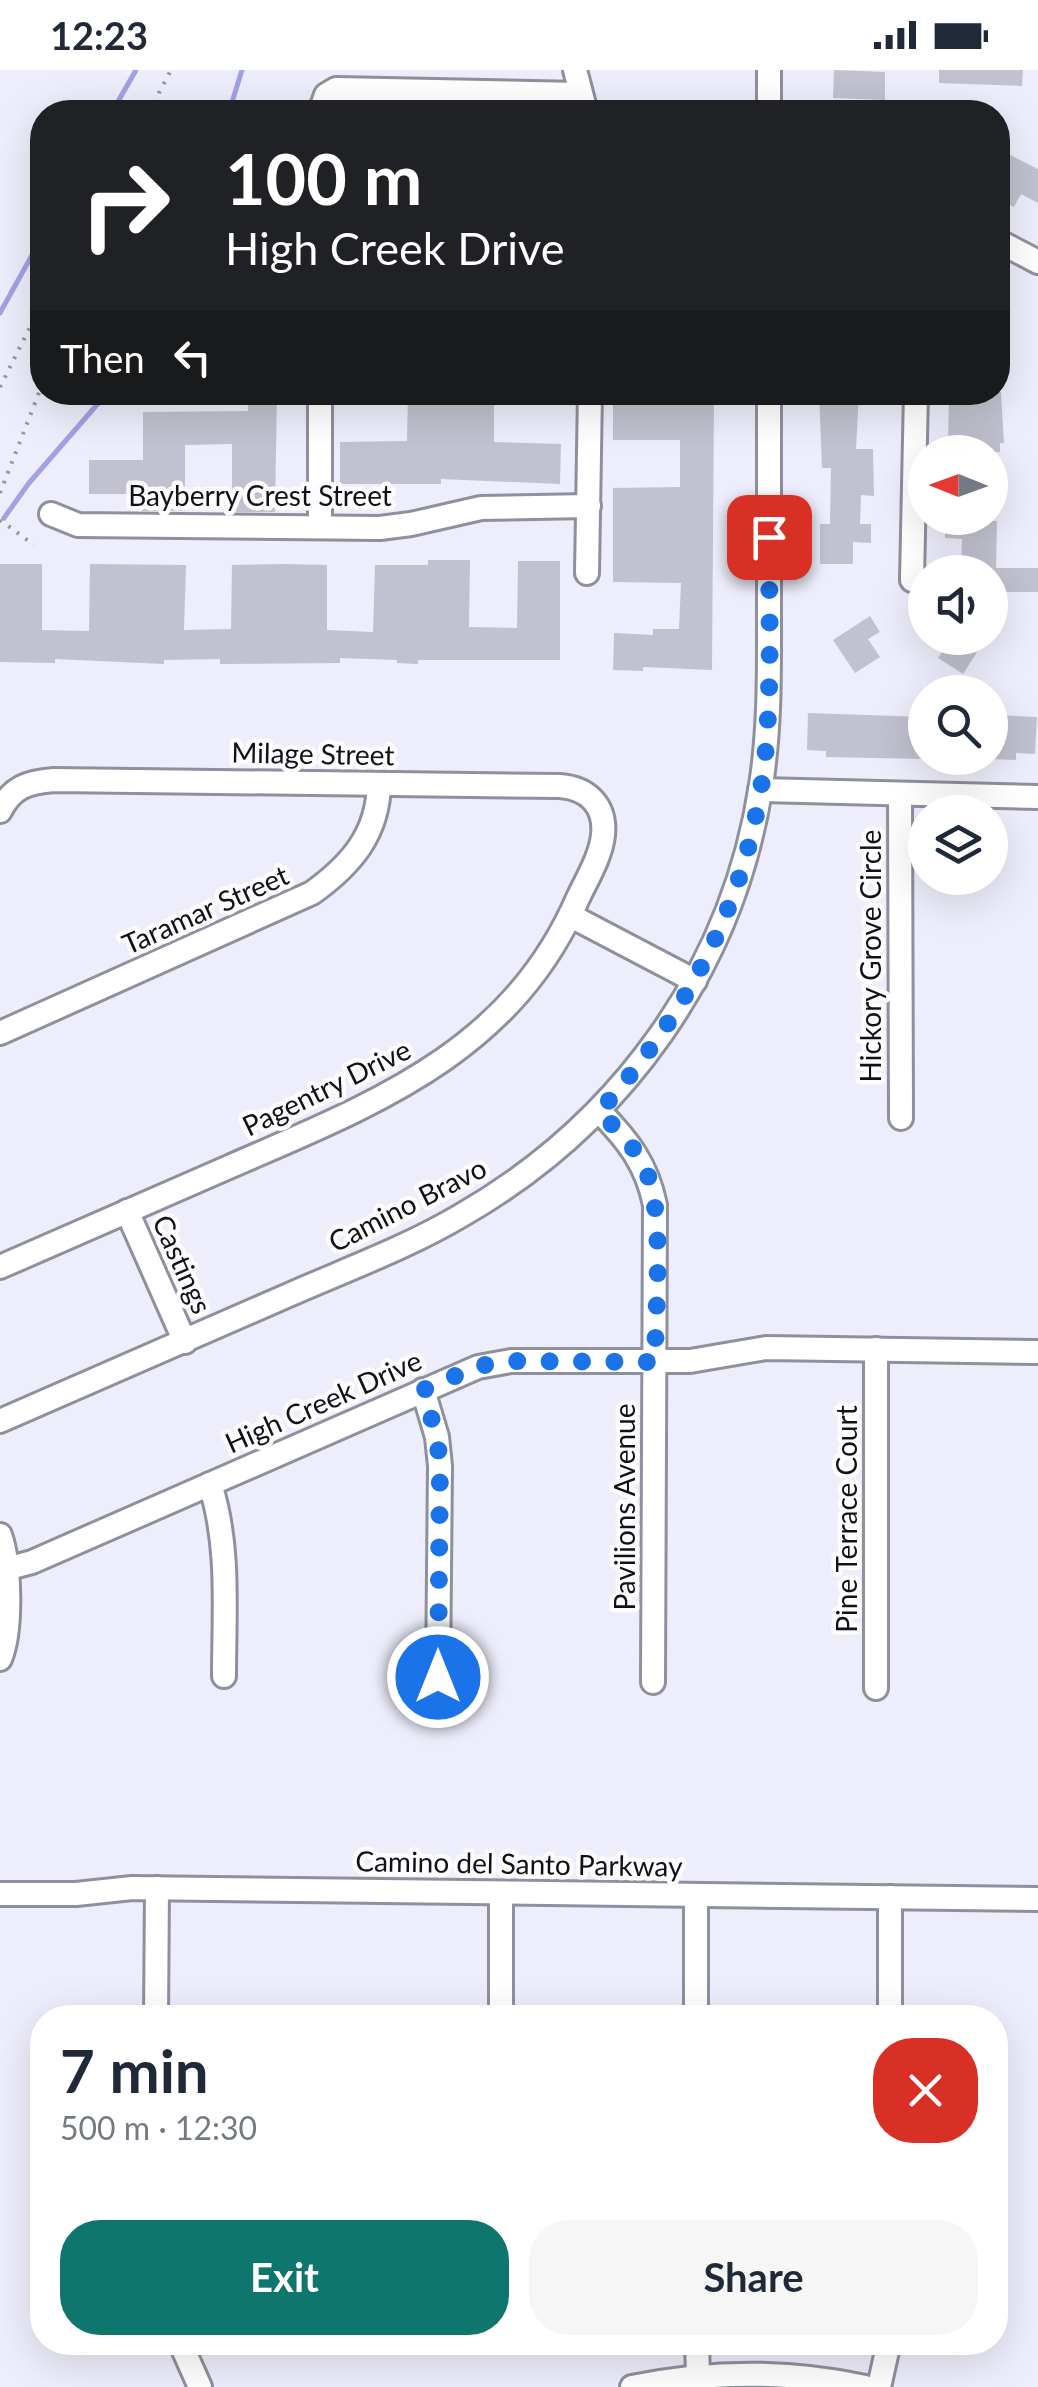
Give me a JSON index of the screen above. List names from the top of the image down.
{
  "streets": {
    "street": [
      "Bayberry Crest Street",
      "Milage Street",
      "Taramar Street",
      "Hickory Grove Circle",
      "Pagentry Drive",
      "Camino Bravo",
      "Castings",
      "High Creek Drive",
      "Pavilions Avenue",
      "Pine Terrace Court",
      "Camino del Santo Parkway"
    ]
  },
  "crossings": [
    ["Milage Street", "Taramar Street"],
    ["Milage Street", "Pagentry Drive"],
    ["Pagentry Drive", "Castings"],
    ["Camino Bravo", "Castings"],
    ["Camino Bravo", "Pavilions Avenue"],
    ["High Creek Drive", "Pavilions Avenue"],
    ["High Creek Drive", "Pine Terrace Court"]
  ],
  "north": "left",
  "page": {
    "status": "12:23",
    "turn": ["100 m", "High Creek Drive"],
    "then": "Then",
    "heading": ["7 min", "500 m · 12:30"],
    "buttons": ["Exit", "Share"]
  }
}
